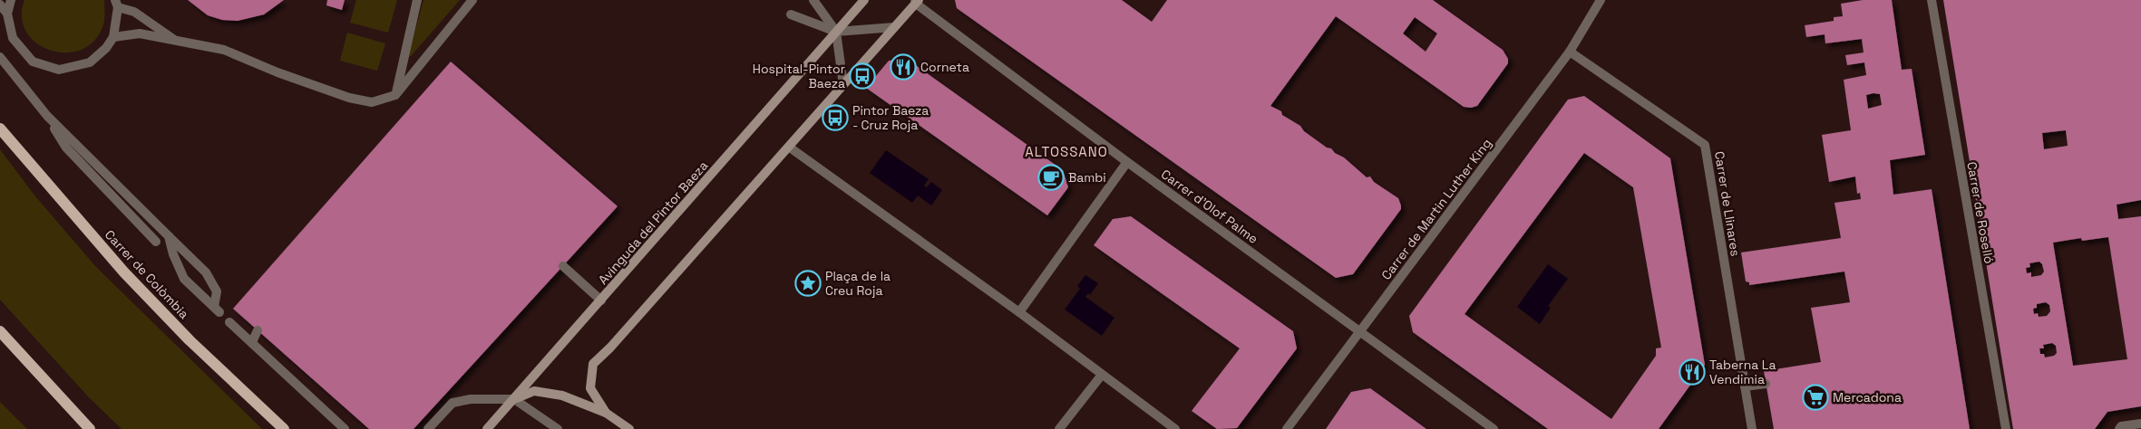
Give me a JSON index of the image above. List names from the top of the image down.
{
  "streets": {
    "main road": ["Carrer de Colòmbia"],
    "street": [
      "Carrer de Llinares",
      "Carrer d'Olof Palme",
      "Carrer de Martin Luther King",
      "Carrer de Roselló",
      "Avinguda del Pintor Baeza"
    ]
  },
  "crossings": [
    ["Carrer de Llinares", "Carrer de Martin Luther King"],
    ["Carrer d'Olof Palme", "Carrer de Martin Luther King"]
  ],
  "districts": ["ALTOSSANO"],
  "places": {
    "restaurant": ["Corneta", "Taberna La Vendimia"],
    "bus stop": ["Hospital-Pintor Baeza", "Pintor Baeza - Cruz Roja"],
    "cafe": ["Bambi"],
    "place": ["Plaça de la Creu Roja"],
    "supermarket": ["Mercadona"]
  }
}
